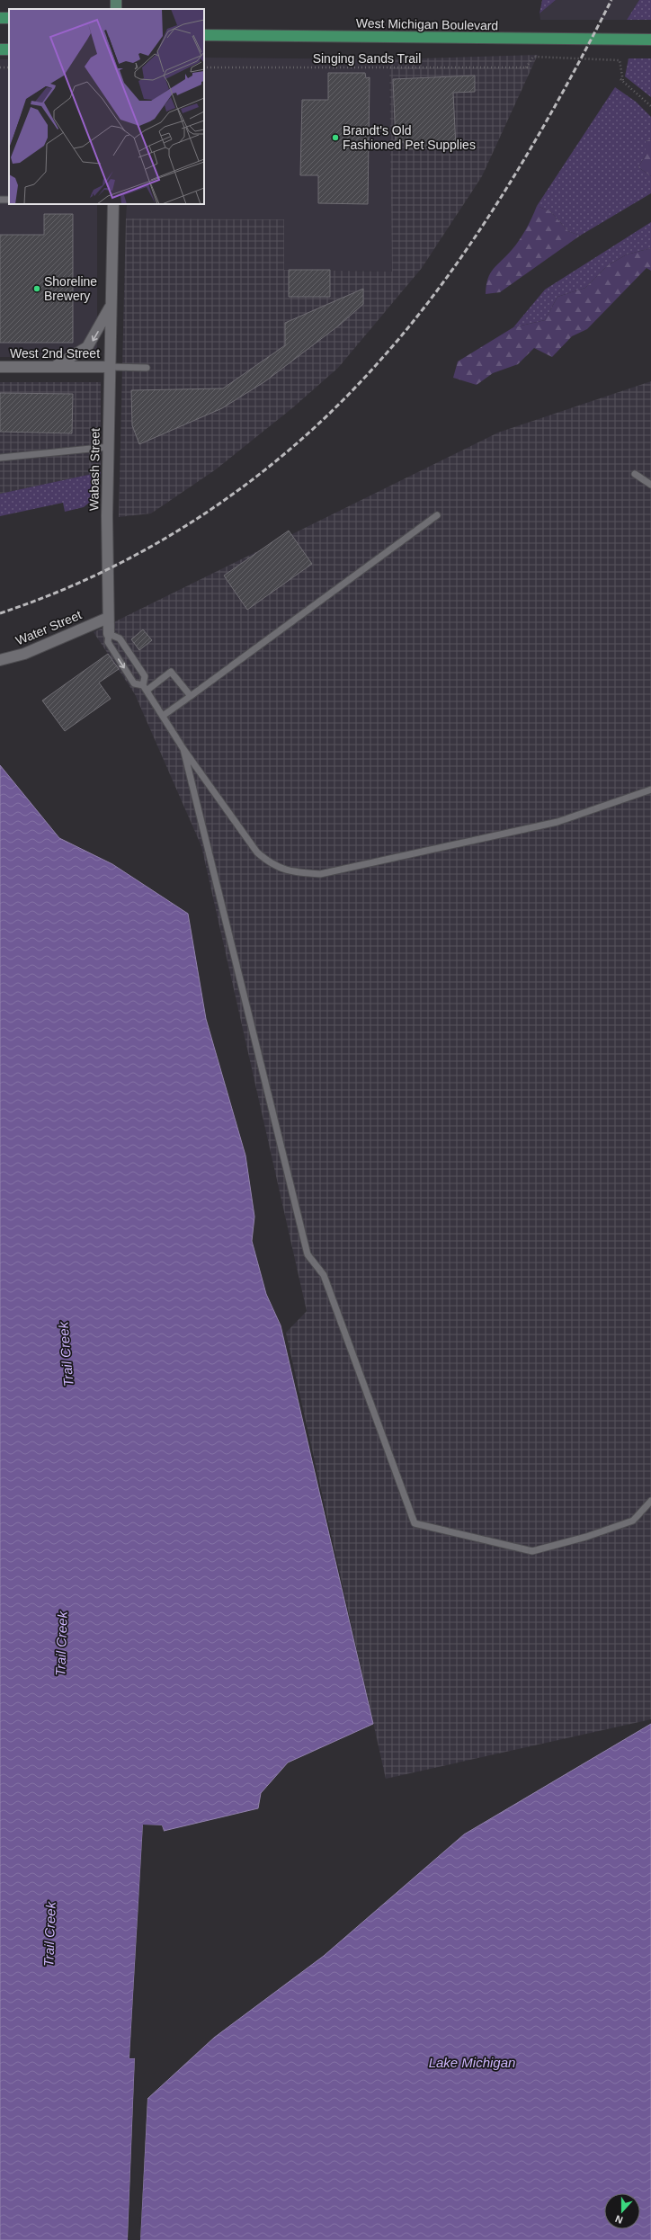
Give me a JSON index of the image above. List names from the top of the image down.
{
  "streets": {
    "main road": ["West Michigan Boulevard"],
    "street": ["West 2nd Street", "Wabash Street", "Water Street"],
    "path": ["Singing Sands Trail"]
  },
  "crossings": [
    ["West 2nd Street", "Wabash Street"],
    ["Wabash Street", "Water Street"]
  ],
  "water": ["Trail Creek", "Lake Michigan"],
  "places": ["Brandt's Old Fashioned Pet Supplies", "Shoreline Brewery"],
  "north": "bottom"
}
